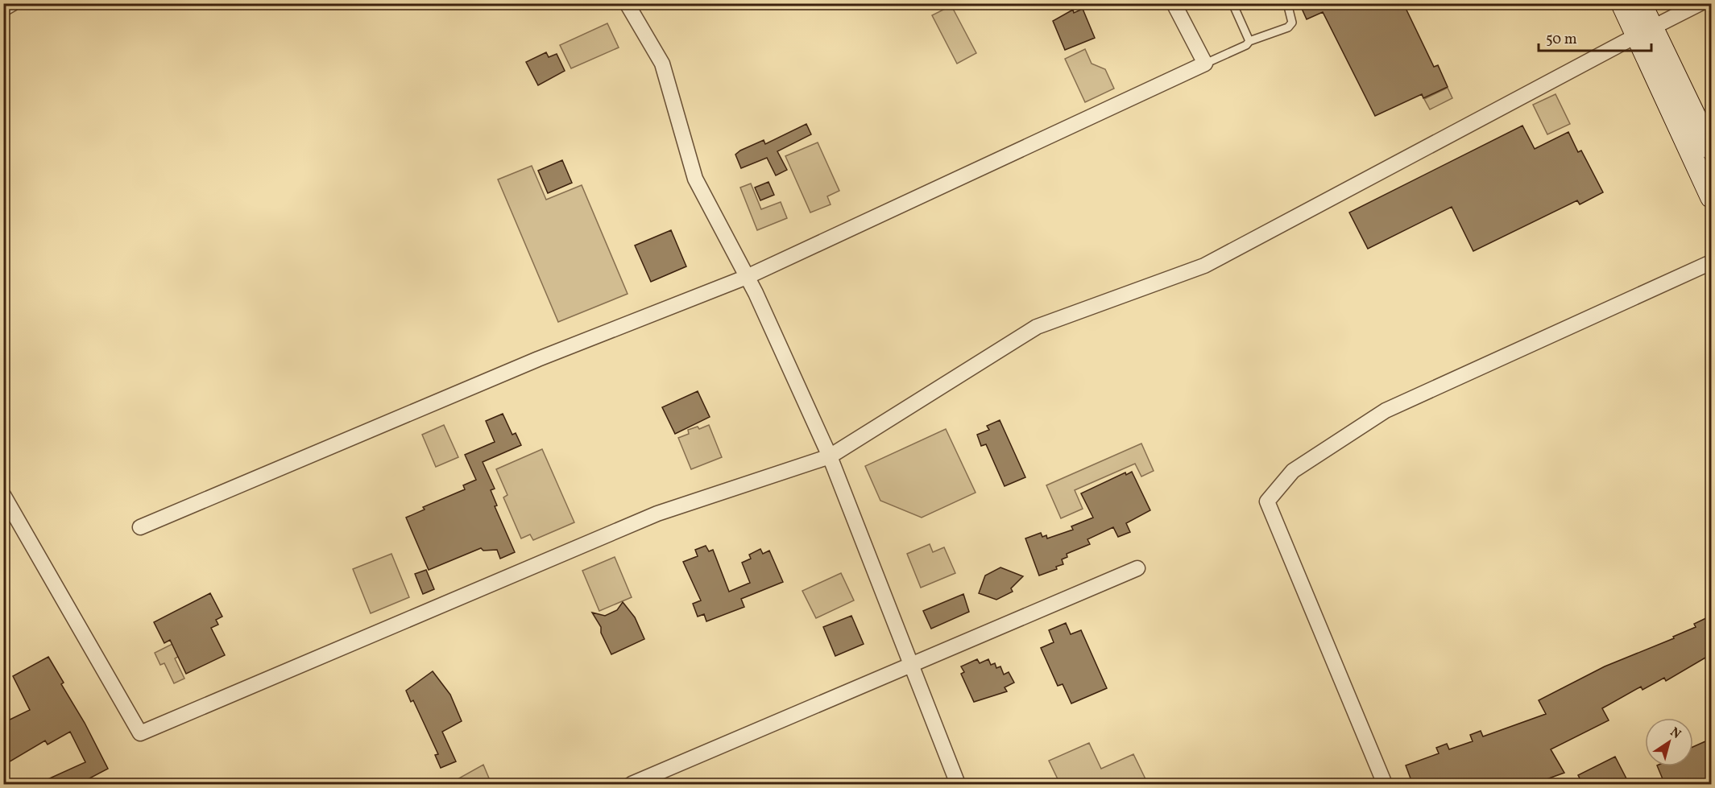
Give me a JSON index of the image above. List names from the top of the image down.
{
  "scale_bar": "50 m",
  "north": "top right"
}
